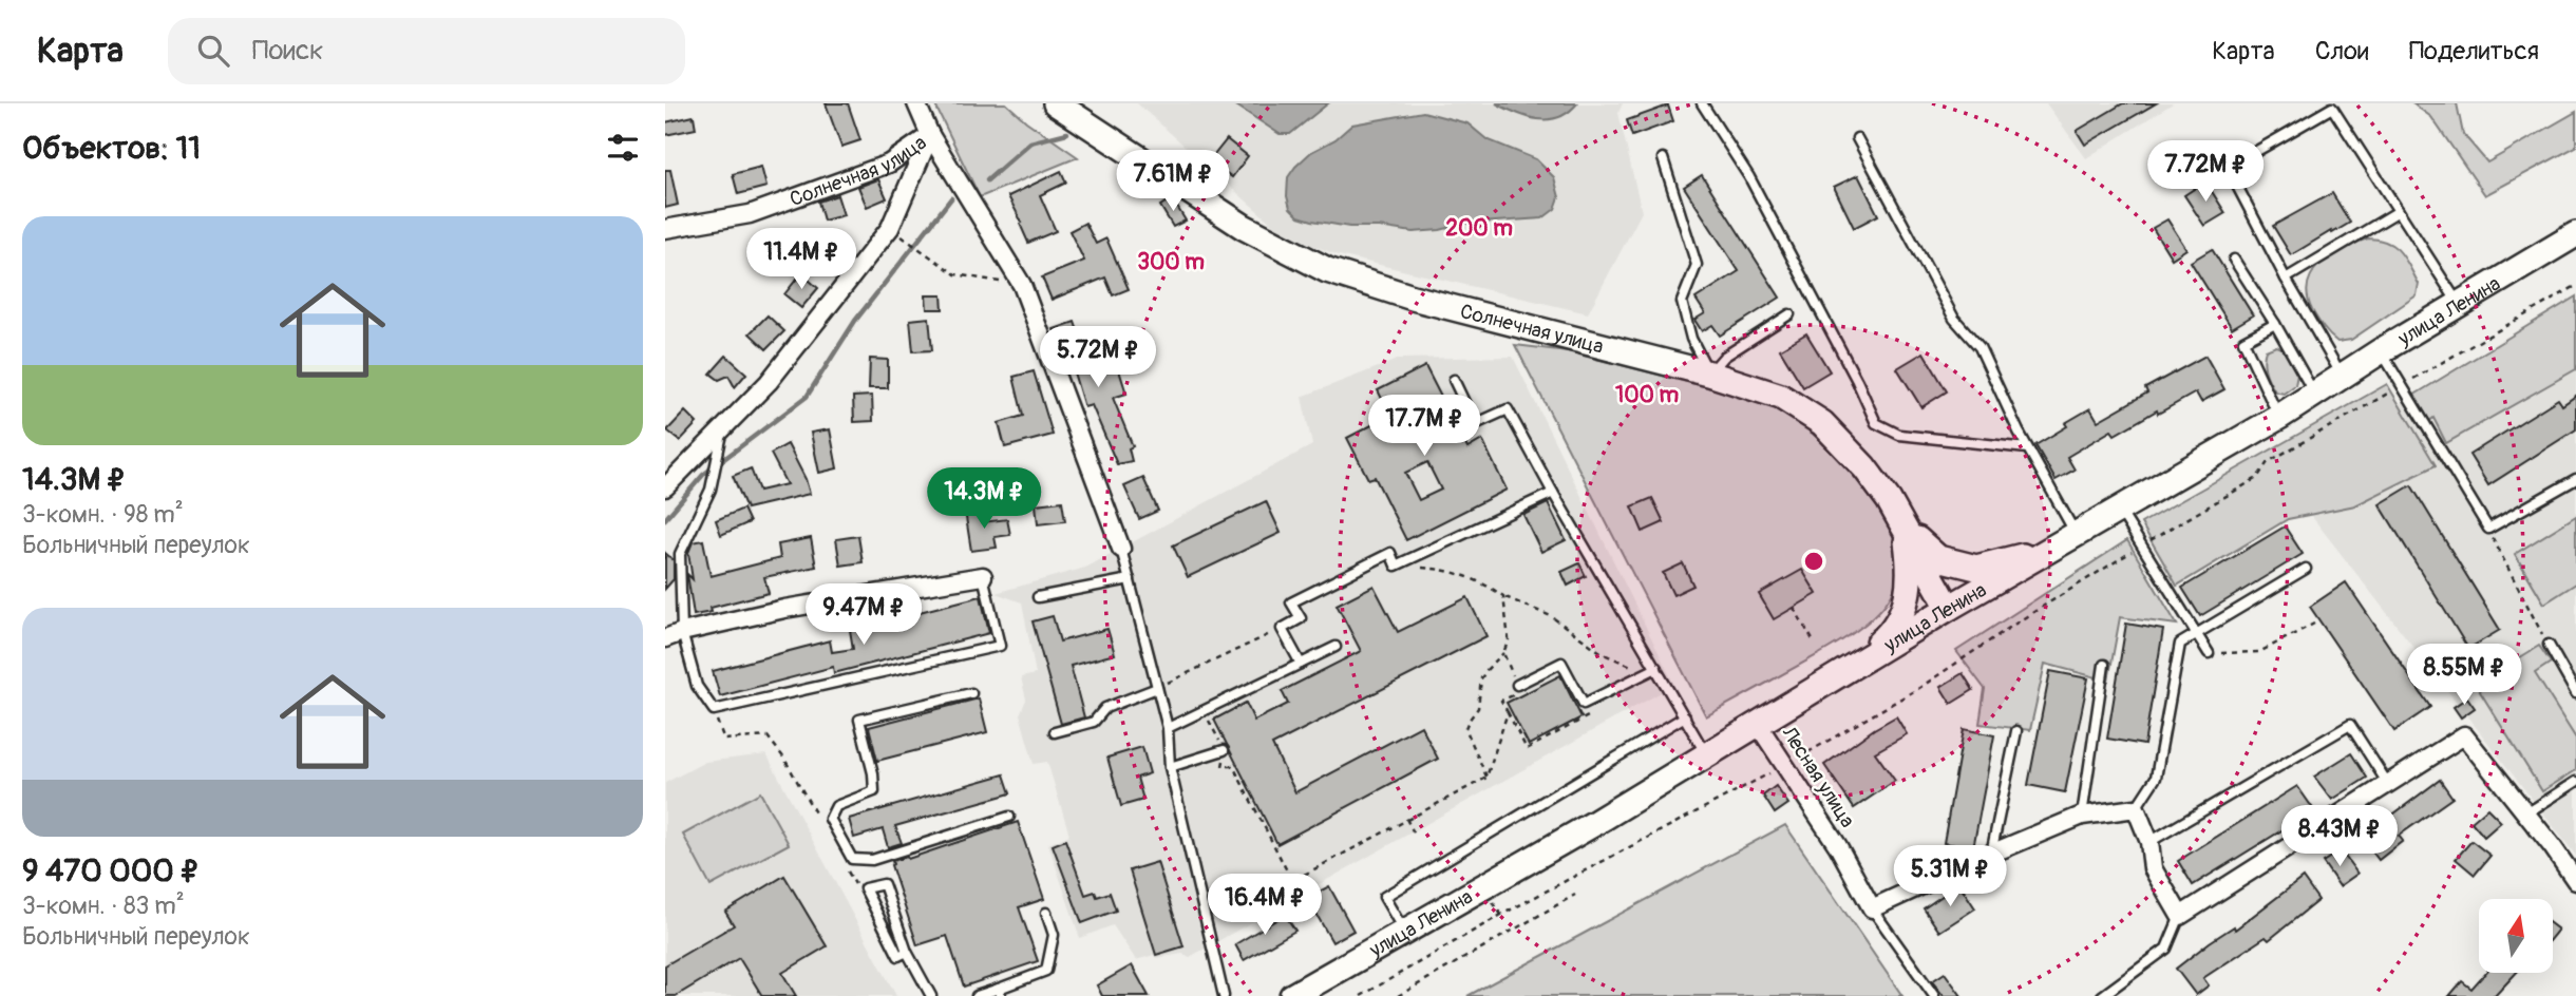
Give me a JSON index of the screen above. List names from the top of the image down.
{
  "streets": {
    "main road": ["Солнечная улица", "улица Ленина"],
    "street": ["Лесная улица"]
  },
  "crossings": [
    ["Солнечная улица", "улица Ленина"],
    ["улица Ленина", "Лесная улица"]
  ],
  "north": "top",
  "page": {
    "header": "Карта",
    "search": "Поиск",
    "nav": ["Карта", "Слои", "Поделиться"],
    "heading": "Объектов: 11",
    "price": [
      "7.72M ₽",
      "7.61M ₽",
      "11.4M ₽",
      "5.72M ₽",
      "17.7M ₽",
      "14.3M ₽",
      "9.47M ₽",
      "8.55M ₽",
      "8.43M ₽",
      "5.31M ₽",
      "16.4M ₽"
    ],
    "list": [
      {
        "name": "14.3M ₽",
        "note": "3-комн. · 98 m² · Больничный переулок"
      },
      {
        "name": "9 470 000 ₽",
        "note": "3-комн. · 83 m² · Больничный переулок"
      }
    ]
  },
  "rings": ["200 m", "300 m", "100 m"]
}
